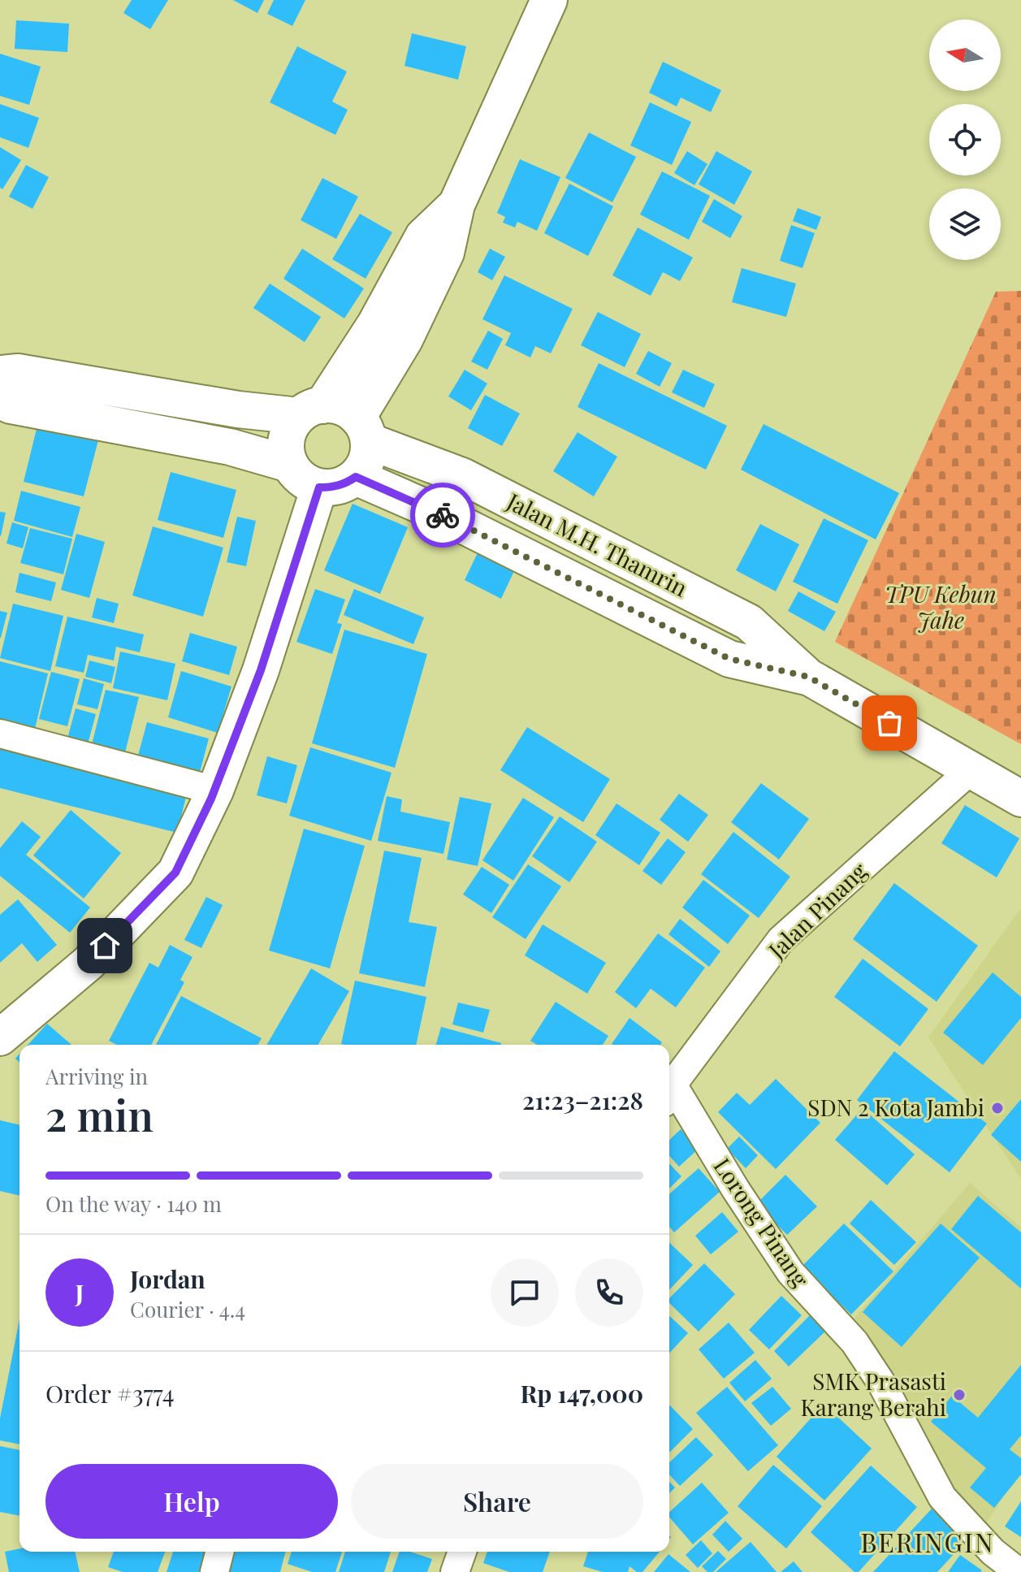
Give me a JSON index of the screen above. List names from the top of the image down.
{
  "streets": {
    "main road": ["Jalan M.H. Thamrin"],
    "street": ["Jalan Pinang", "Lorong Pinang"]
  },
  "crossings": [
    ["Jalan M.H. Thamrin", "Jalan Pinang"]
  ],
  "districts": ["BERINGIN"],
  "parks": ["TPU Kebun Jahe"],
  "places": ["SDN 2 Kota Jambi", "SMK Prasasti Karang Berahi"],
  "north": "left",
  "page": {
    "heading": ["2 min", "Arriving in", "21:23–21:28"],
    "panel": [
      "Jordan",
      "Courier · 4.4",
      "Order #3774",
      "Rp 147,000"
    ],
    "bar": "On the way · 140 m",
    "round": "J",
    "buttons": ["Help", "Share"]
  }
}
